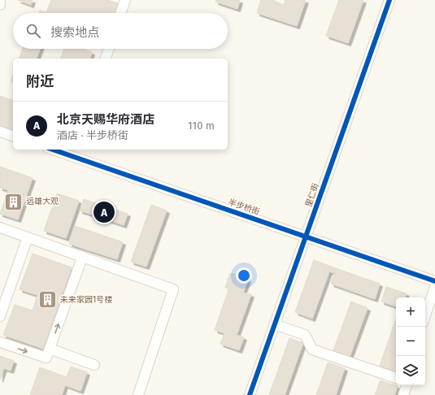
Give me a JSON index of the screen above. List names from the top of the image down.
{
  "streets": {
    "street": ["里仁街", "半步桥街"]
  },
  "crossings": [
    ["里仁街", "半步桥街"]
  ],
  "places": {
    "building": ["远雄大观", "未来家园1号楼"]
  },
  "page": {
    "search": "搜索地点",
    "heading": "附近",
    "list": [
      {
        "mark": "A",
        "name": "北京天赐华府酒店",
        "note": "酒店 · 半步桥街",
        "value": "110 m"
      }
    ],
    "pins": "A",
    "map_buttons": ["+", "−"]
  }
}
